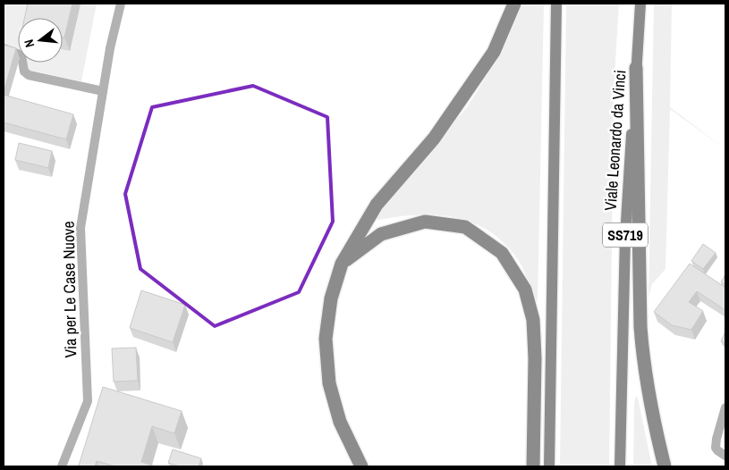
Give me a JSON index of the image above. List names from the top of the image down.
{
  "streets": {
    "main road": ["Viale Leonardo da Vinci", "SS719"],
    "street": ["Via per Le Case Nuove"]
  },
  "north": "left"
}
